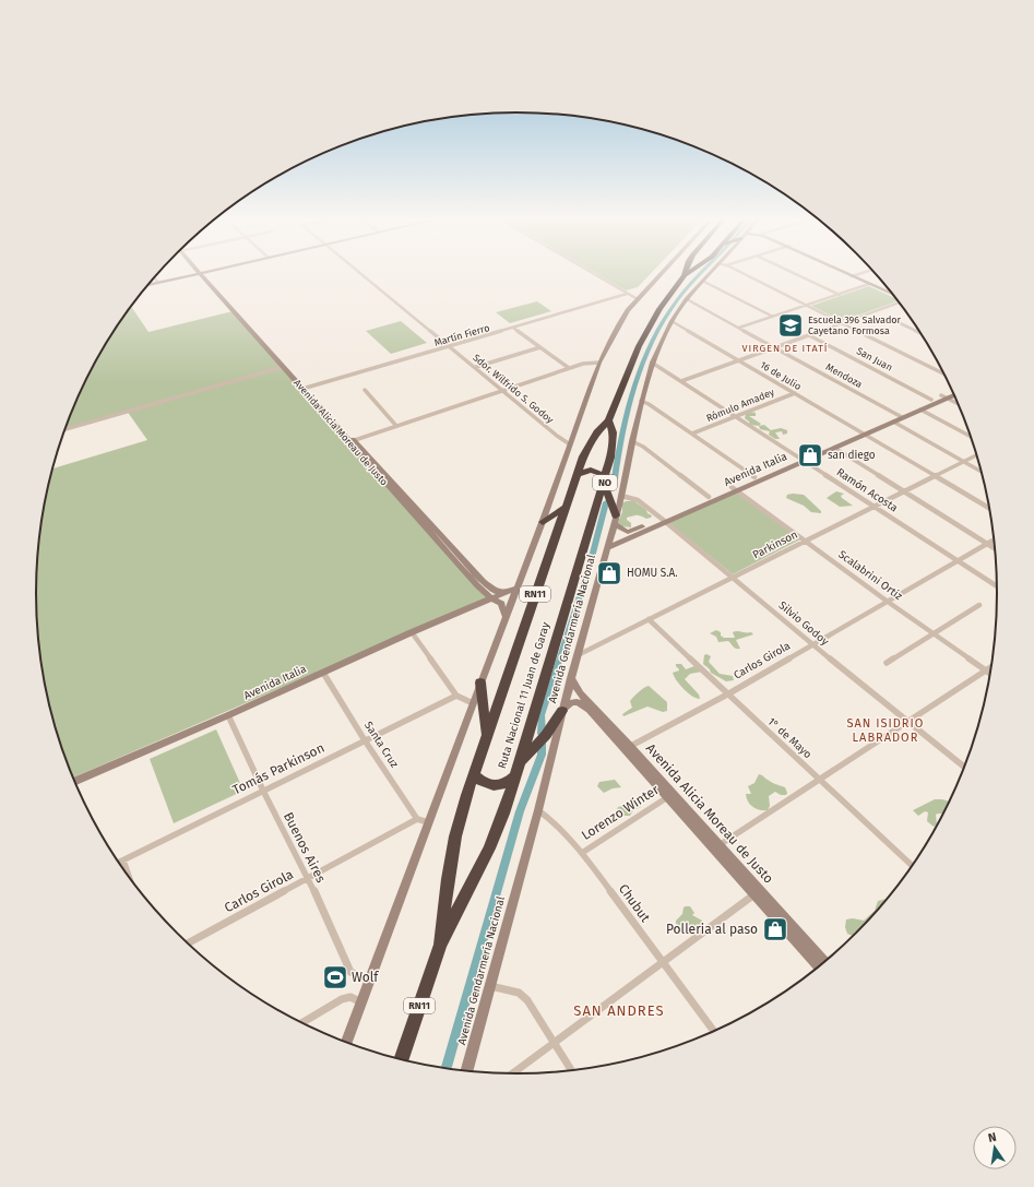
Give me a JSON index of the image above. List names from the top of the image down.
{
  "streets": {
    "highway": ["NO", "RN11", "Ruta Nacional 11 Juan de Garay"],
    "main road": ["Avenida Alicia Moreau de Justo", "Avenida Italia", "Avenida Gendarmería Nacional"],
    "street": [
      "Martín Fierro",
      "San Juan",
      "16 de Julio",
      "Mendoza",
      "Sdor. Wilfrido S. Godoy",
      "Rómulo Amadey",
      "Ramón Acosta",
      "Parkinson",
      "Scalabrini Ortiz",
      "Silvio Godoy",
      "Carlos Girola",
      "1° de Mayo",
      "Santa Cruz",
      "Tomás Parkinson",
      "Lorenzo Winter",
      "Buenos Aires",
      "Chubut"
    ]
  },
  "crossings": [
    ["Martín Fierro", "Sdor. Wilfrido S. Godoy"],
    ["Martín Fierro", "Avenida Alicia Moreau de Justo"],
    ["San Juan", "Avenida Italia"],
    ["16 de Julio", "Rómulo Amadey"],
    ["16 de Julio", "Avenida Italia"],
    ["16 de Julio", "Parkinson"],
    ["16 de Julio", "Avenida Gendarmería Nacional"],
    ["Mendoza", "Avenida Italia"],
    ["Mendoza", "Avenida Gendarmería Nacional"],
    ["Rómulo Amadey", "Ramón Acosta"],
    ["Avenida Alicia Moreau de Justo", "Avenida Italia"],
    ["Avenida Alicia Moreau de Justo", "Avenida Gendarmería Nacional"],
    ["Avenida Alicia Moreau de Justo", "Carlos Girola"],
    ["Avenida Alicia Moreau de Justo", "Lorenzo Winter"],
    ["Avenida Italia", "NO"],
    ["Avenida Italia", "Ramón Acosta"],
    ["Avenida Italia", "Scalabrini Ortiz"],
    ["Avenida Italia", "Silvio Godoy"],
    ["Avenida Italia", "Avenida Gendarmería Nacional"],
    ["Avenida Italia", "Santa Cruz"],
    ["Avenida Italia", "Buenos Aires"],
    ["NO", "Avenida Gendarmería Nacional"],
    ["NO", "Ruta Nacional 11 Juan de Garay"],
    ["Ramón Acosta", "Parkinson"],
    ["Ramón Acosta", "Avenida Gendarmería Nacional"],
    ["Ramón Acosta", "Carlos Girola"],
    ["Parkinson", "Scalabrini Ortiz"],
    ["Parkinson", "Silvio Godoy"],
    ["Parkinson", "Avenida Gendarmería Nacional"],
    ["Parkinson", "1° de Mayo"],
    ["Scalabrini Ortiz", "Carlos Girola"],
    ["Silvio Godoy", "Avenida Gendarmería Nacional"],
    ["Silvio Godoy", "Carlos Girola"],
    ["Avenida Gendarmería Nacional", "Chubut"],
    ["Carlos Girola", "1° de Mayo"],
    ["Carlos Girola", "Santa Cruz"],
    ["Carlos Girola", "Buenos Aires"],
    ["Santa Cruz", "Tomás Parkinson"],
    ["Tomás Parkinson", "Buenos Aires"],
    ["Lorenzo Winter", "Chubut"]
  ],
  "districts": ["VIRGEN DE ITATÍ", "SAN ISIDRIO LABRADOR", "SAN ANDRES"],
  "places": {
    "school or university": ["Escuela 396 Salvador Cayetano Formosa"],
    "shop": ["san diego", "HOMU S.A.", "Polleria al paso"],
    "sports": ["Wolf"]
  },
  "north": "top"
}
